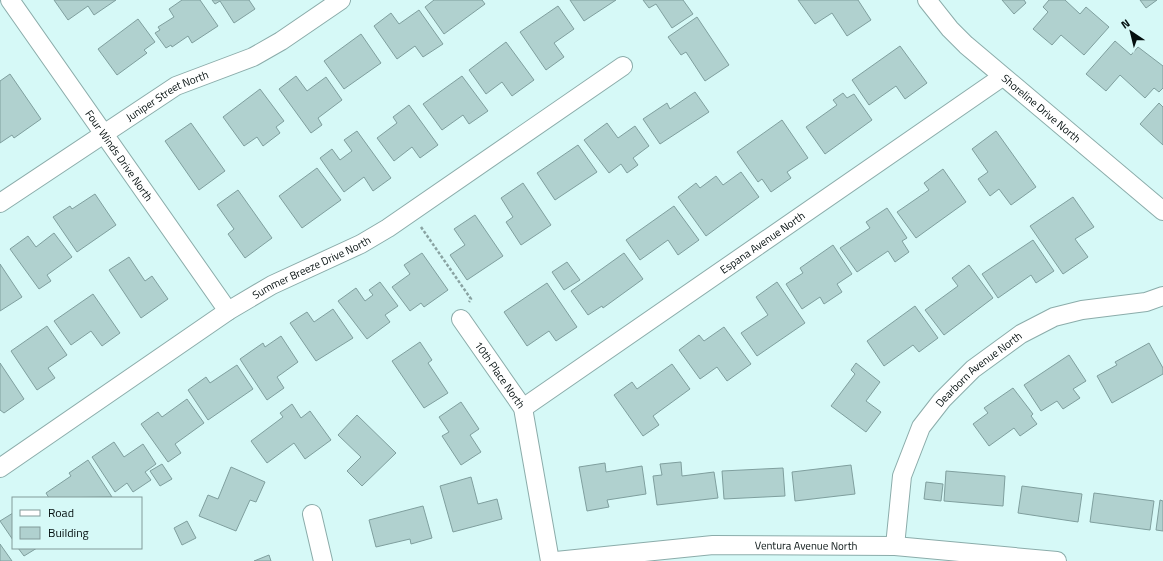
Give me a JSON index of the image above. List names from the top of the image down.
{
  "streets": {
    "street": [
      "Juniper Street North",
      "Shoreline Drive North",
      "Four Winds Drive North",
      "Espana Avenue North",
      "Summer Breeze Drive North",
      "Dearborn Avenue North",
      "10th Place North",
      "Ventura Avenue North"
    ]
  },
  "crossings": [
    ["Juniper Street North", "Four Winds Drive North"],
    ["Shoreline Drive North", "Espana Avenue North"],
    ["Four Winds Drive North", "Summer Breeze Drive North"],
    ["Espana Avenue North", "10th Place North"],
    ["Dearborn Avenue North", "Ventura Avenue North"]
  ],
  "legend": ["Road", "Building"],
  "north": "top left"
}
